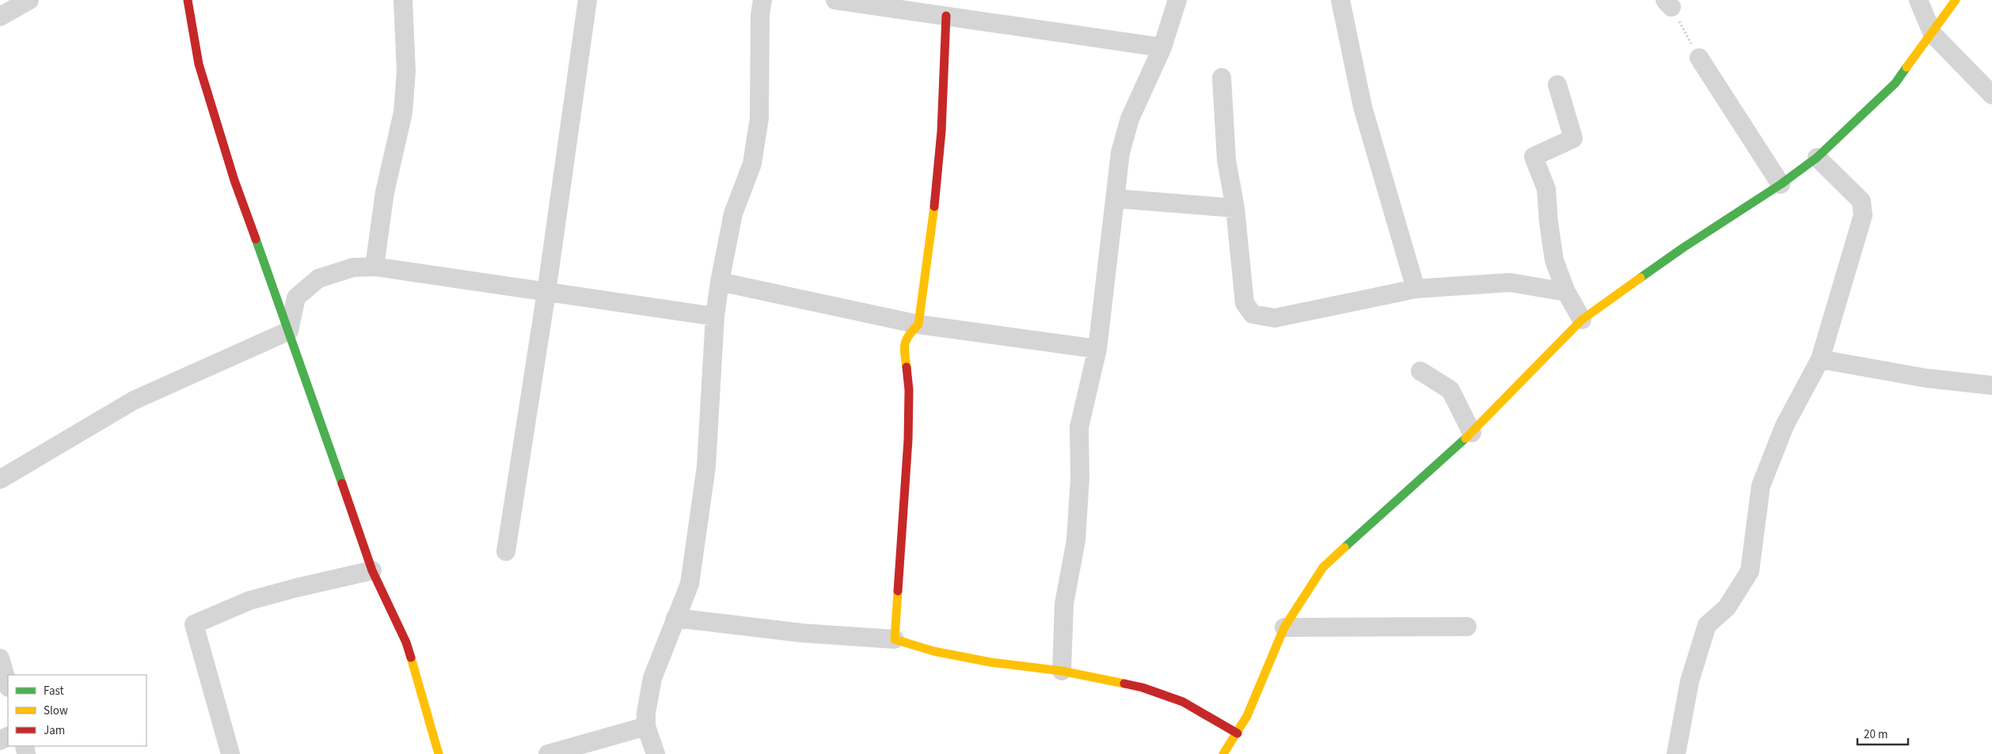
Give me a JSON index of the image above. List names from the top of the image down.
{
  "legend": ["Fast", "Slow", "Jam"],
  "scale_bar": "20 m"
}
